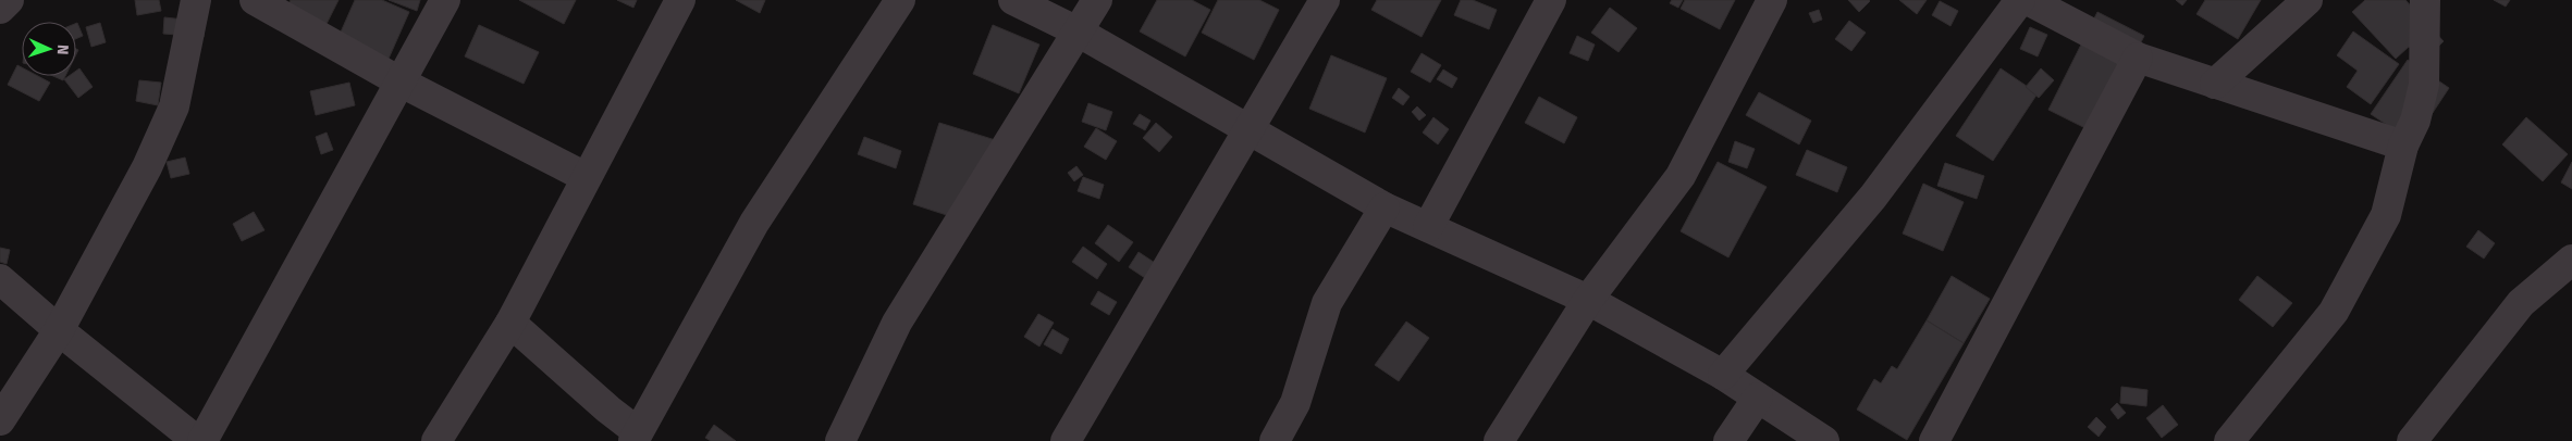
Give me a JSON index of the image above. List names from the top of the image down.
{
  "north": "right"
}
